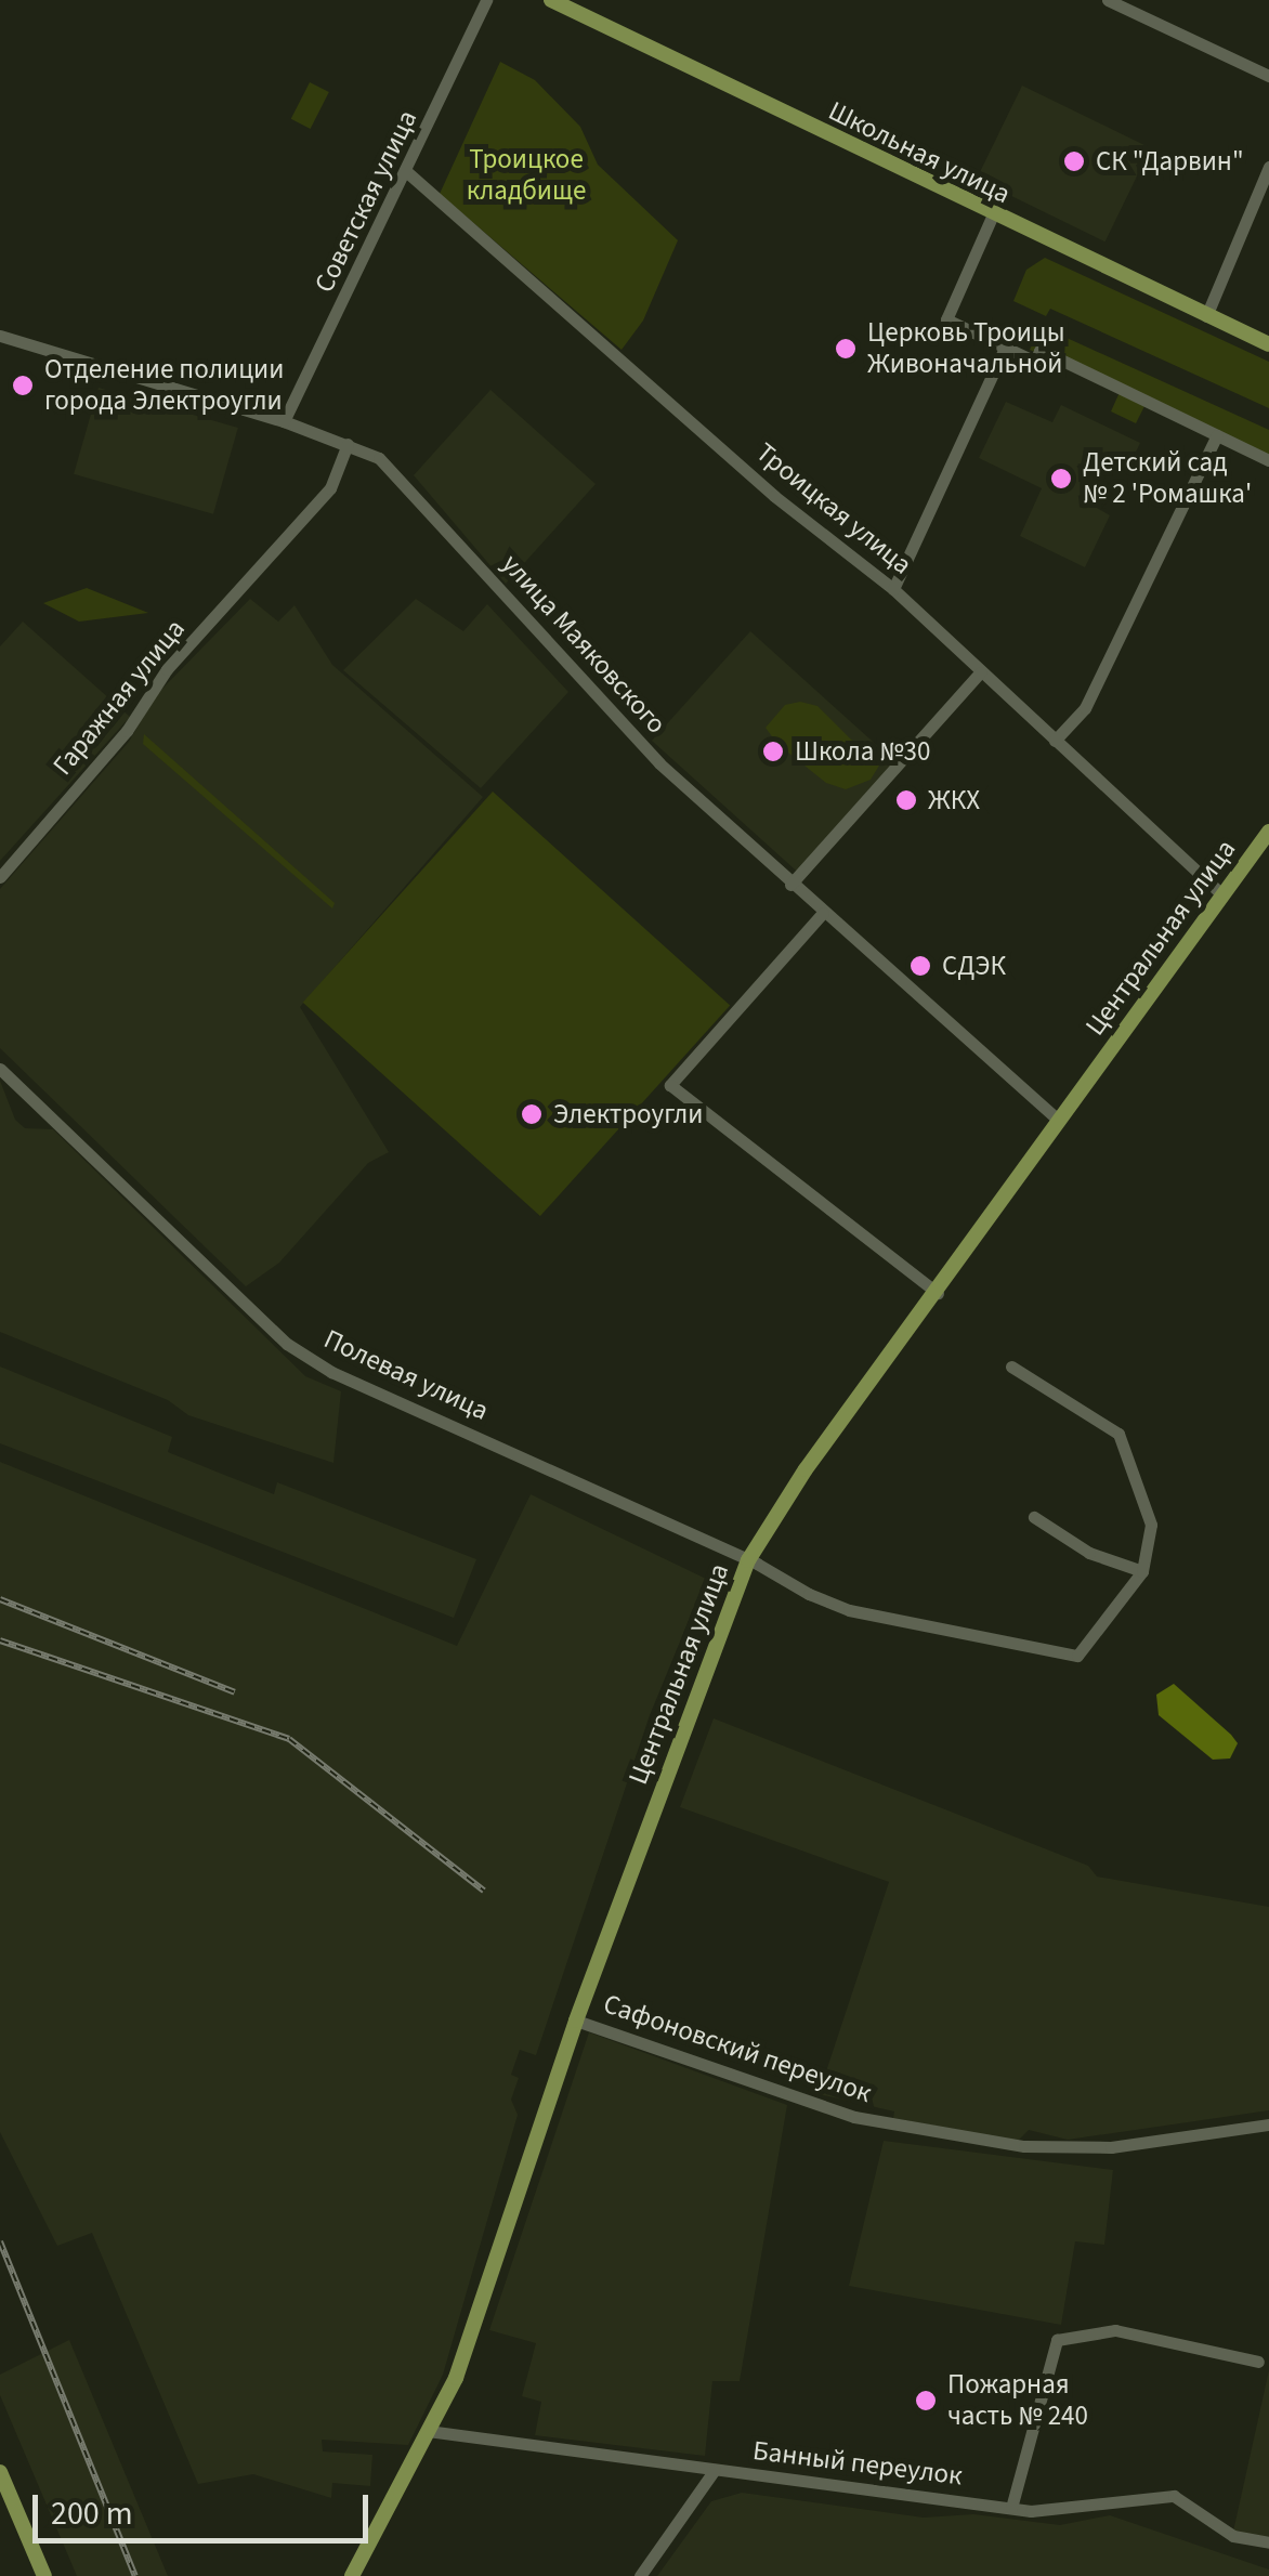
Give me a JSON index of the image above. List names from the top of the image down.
{
  "streets": {
    "main road": ["Школьная улица", "Центральная улица"],
    "street": [
      "Советская улица",
      "Троицкая улица",
      "улица Маяковского",
      "Гаражная улица",
      "Полевая улица",
      "Сафоновский переулок",
      "Банный переулок"
    ]
  },
  "crossings": [
    ["Советская улица", "Троицкая улица"],
    ["Советская улица", "улица Маяковского"],
    ["Троицкая улица", "Центральная улица"],
    ["улица Маяковского", "Гаражная улица"],
    ["улица Маяковского", "Центральная улица"],
    ["Центральная улица", "Полевая улица"],
    ["Центральная улица", "Сафоновский переулок"],
    ["Центральная улица", "Банный переулок"]
  ],
  "parks": ["Троицкое кладбище"],
  "places": [
    "СК \"Дарвин\"",
    "Церковь Троицы Живоначальной",
    "Отделение полиции города Электроугли",
    "Детский сад № 2 'Ромашка'",
    "Школа №30",
    "ЖКХ",
    "СДЭК",
    "Электроугли",
    "Пожарная часть № 240"
  ],
  "scale_bar": "200 m"
}
